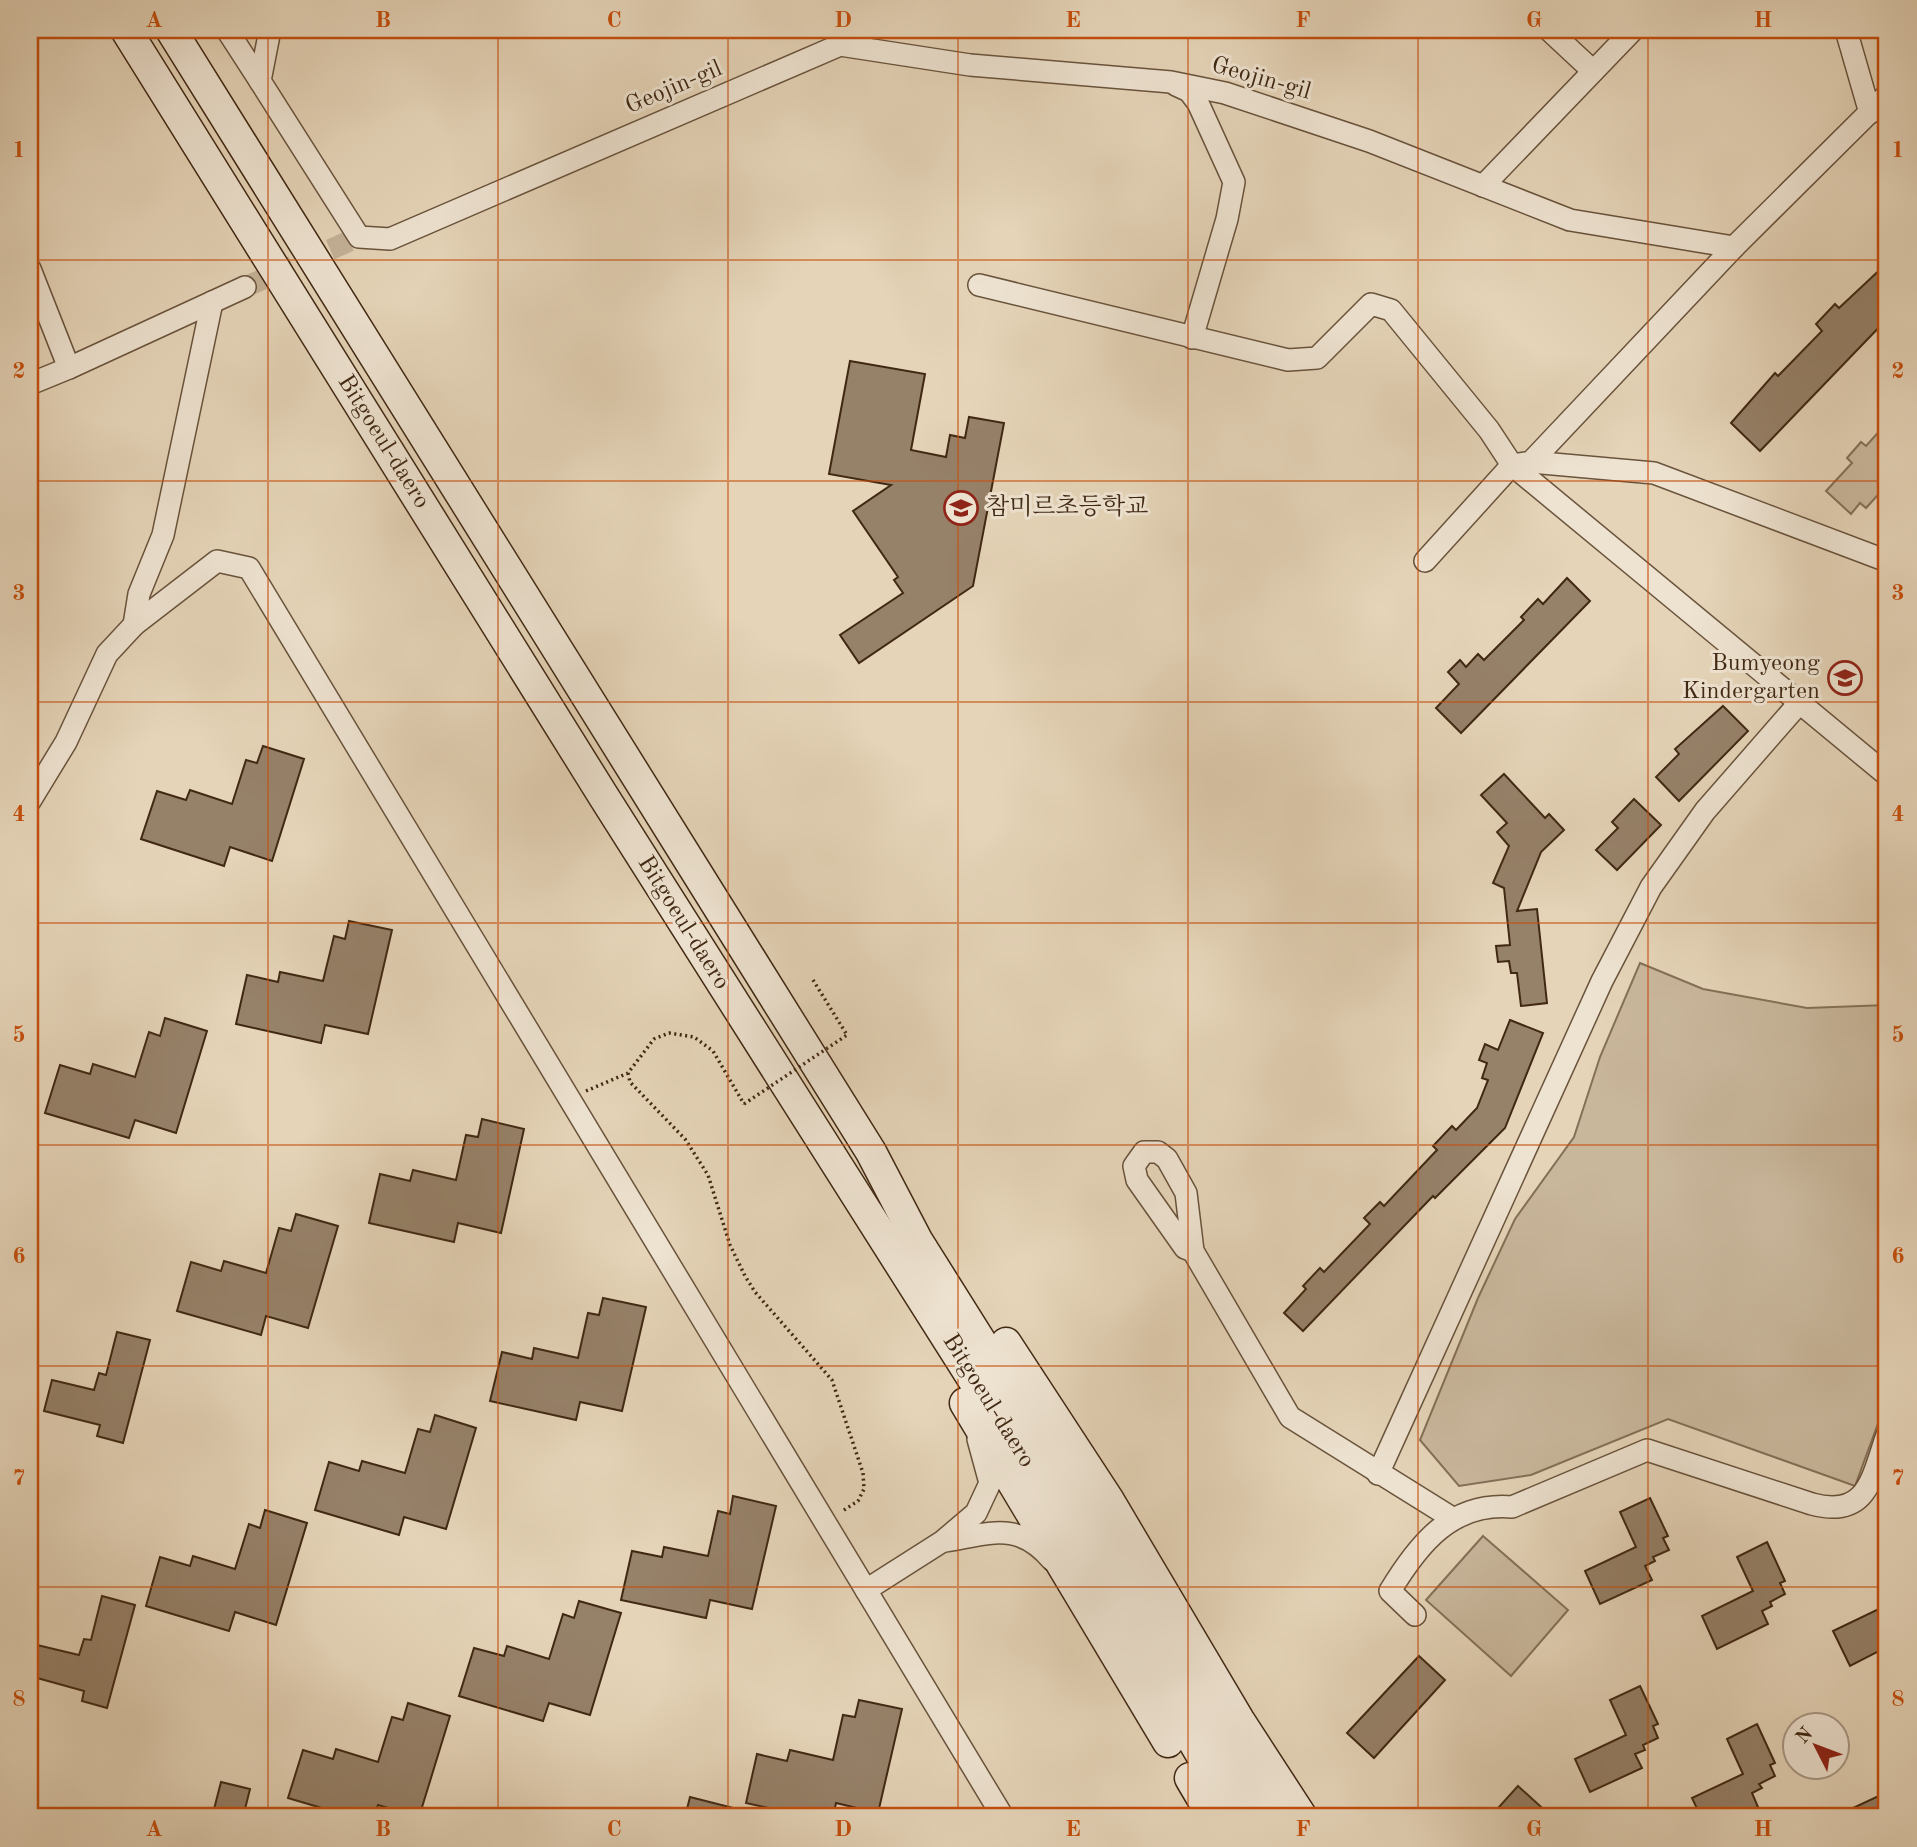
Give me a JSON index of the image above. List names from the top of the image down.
{
  "streets": {
    "main road": ["Bitgoeul-daero"],
    "street": ["Geojin-gil"]
  },
  "places": {
    "school or university": ["참미르초등학교", "Bumyeong Kindergarten"]
  },
  "north": "top left",
  "grid": {
    "columns": [
      "A",
      "B",
      "C",
      "D",
      "E",
      "F",
      "G",
      "H"
    ],
    "rows": [
      "1",
      "2",
      "3",
      "4",
      "5",
      "6",
      "7",
      "8"
    ]
  }
}
